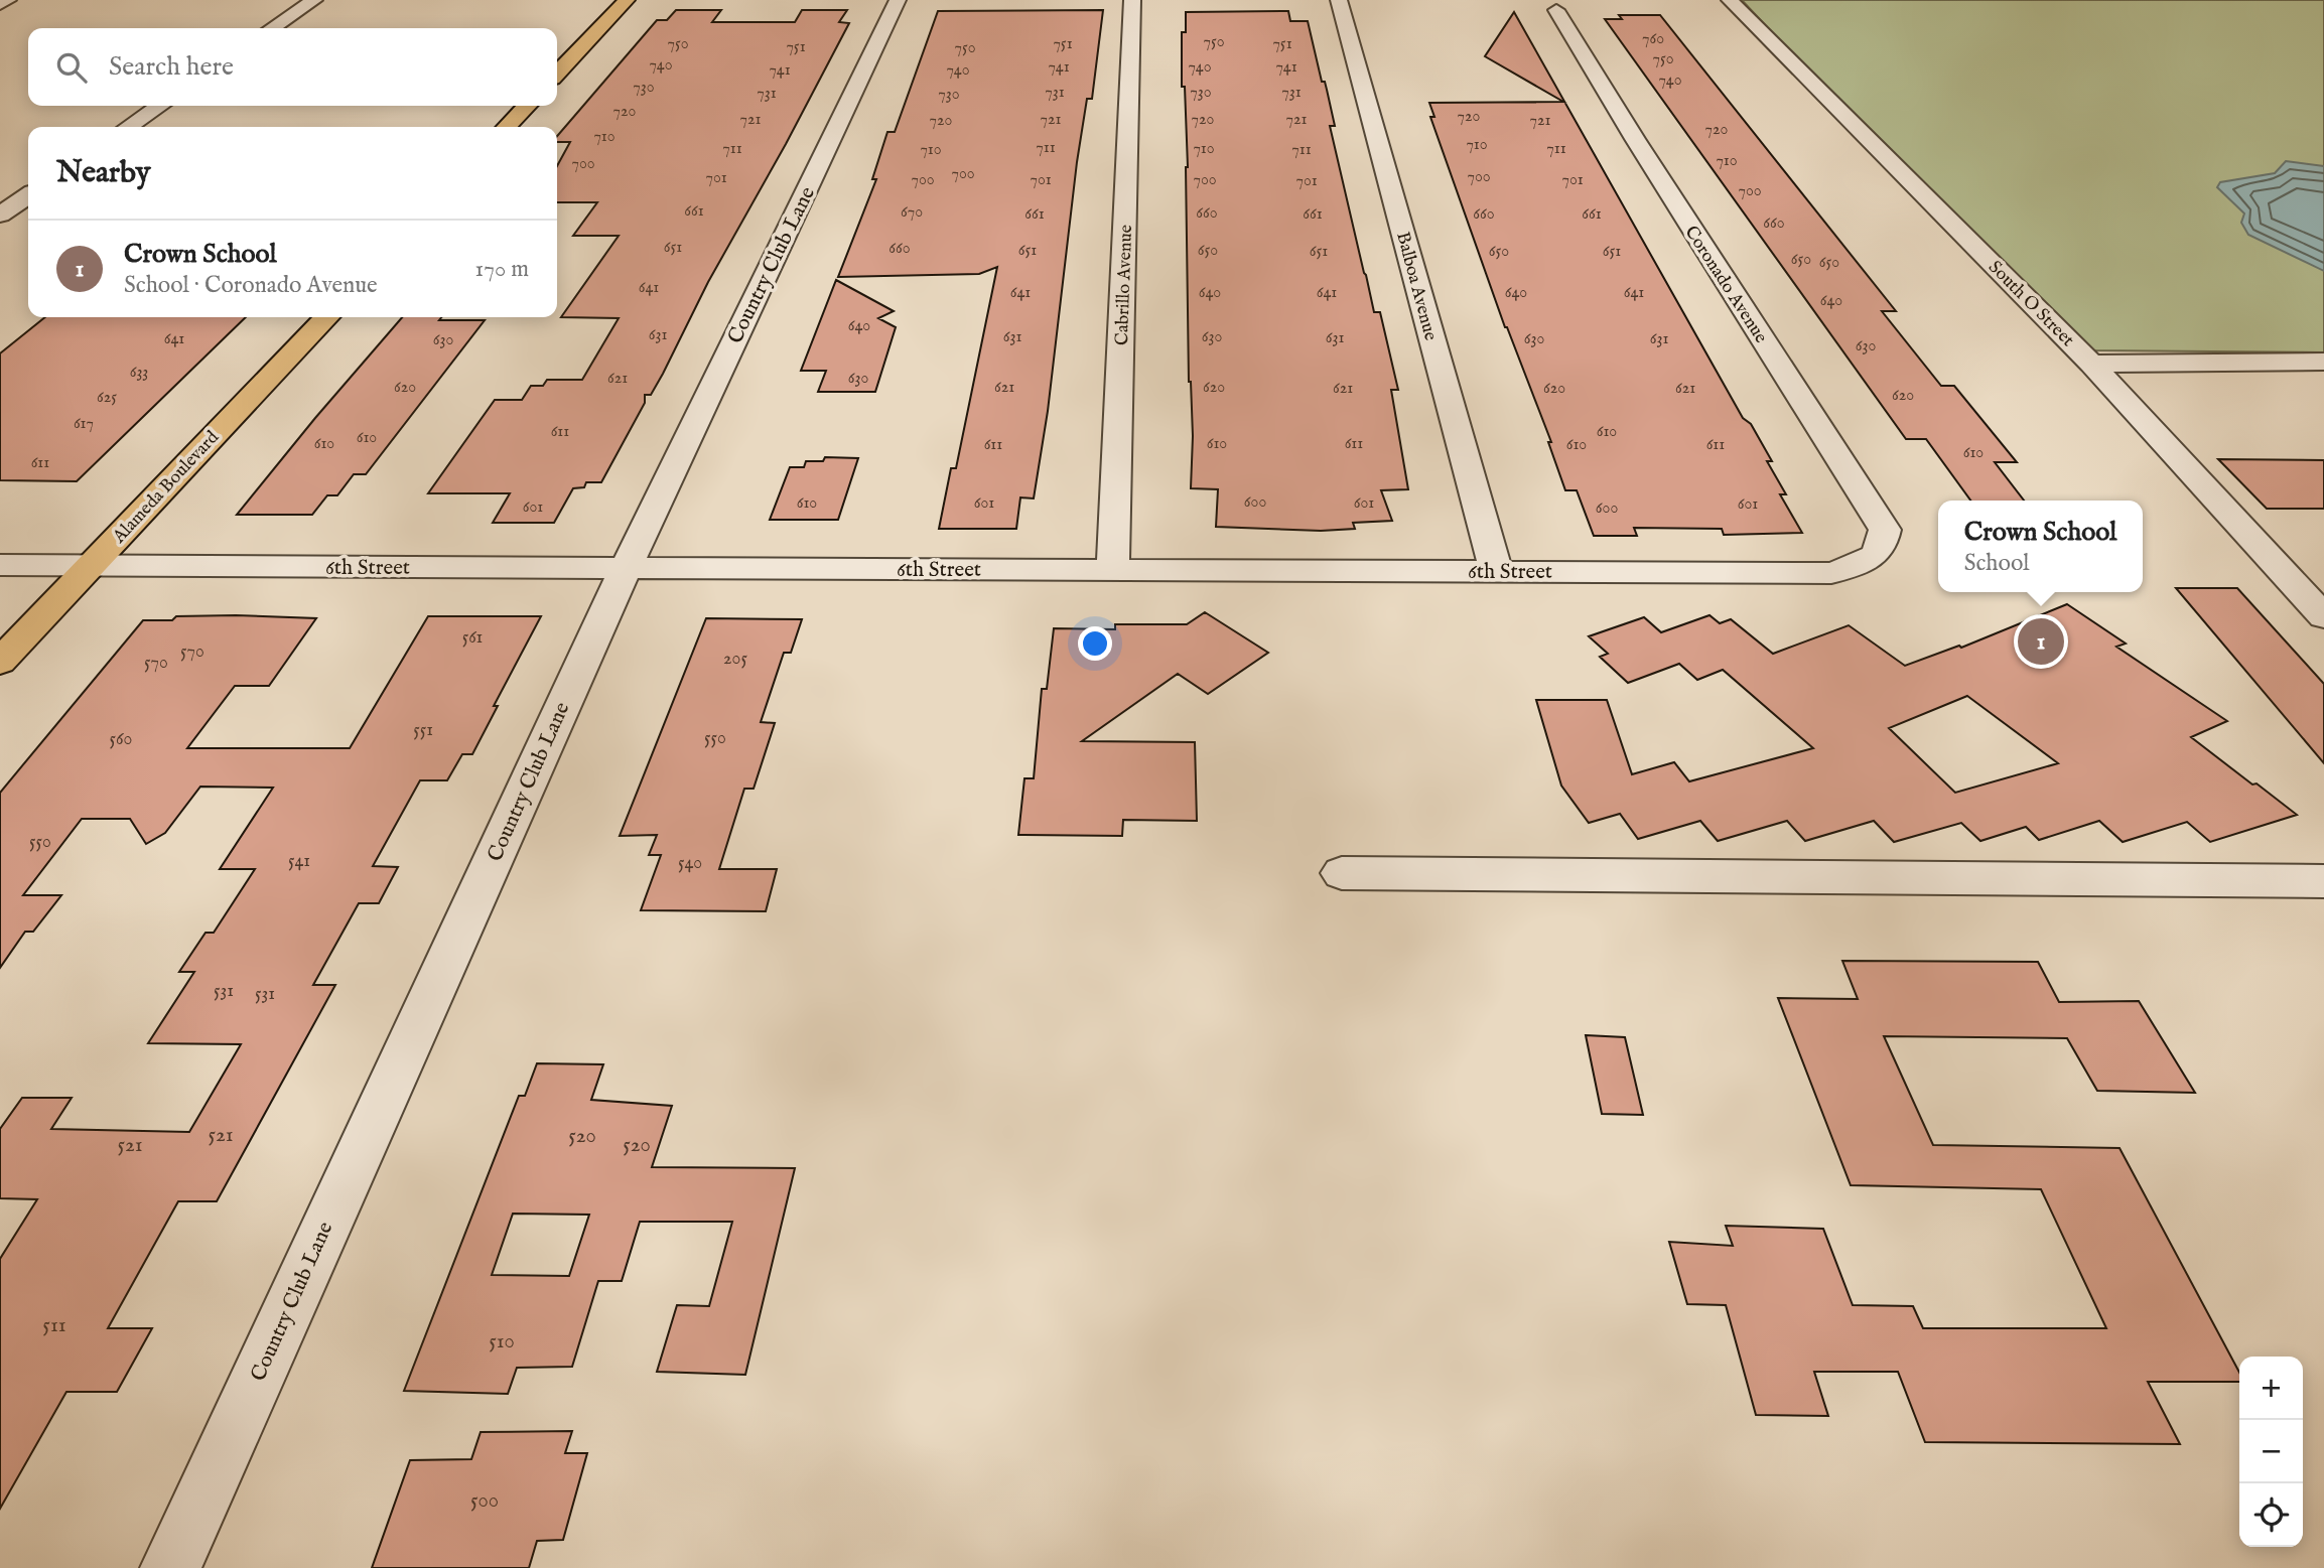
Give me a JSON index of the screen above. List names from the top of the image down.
{
  "streets": {
    "main road": ["Alameda Boulevard"],
    "street": [
      "Country Club Lane",
      "Coronado Avenue",
      "Cabrillo Avenue",
      "Balboa Avenue",
      "South O Street",
      "6th Street"
    ]
  },
  "crossings": [
    ["Country Club Lane", "6th Street"],
    ["Coronado Avenue", "6th Street"],
    ["Cabrillo Avenue", "6th Street"],
    ["Balboa Avenue", "6th Street"],
    ["Alameda Boulevard", "6th Street"]
  ],
  "house_numbers": [
    "760",
    "750",
    "750",
    "751",
    "751",
    "751",
    "750",
    "750",
    "740",
    "741",
    "740",
    "741",
    "741",
    "740",
    "740",
    "730",
    "731",
    "730",
    "731",
    "731",
    "730",
    "720",
    "720",
    "721",
    "721",
    "720",
    "721",
    "720",
    "721",
    "720",
    "710",
    "710",
    "711",
    "711",
    "710",
    "711",
    "710",
    "711",
    "710",
    "700",
    "700",
    "700",
    "701",
    "700",
    "701",
    "700",
    "701",
    "701",
    "700",
    "661",
    "670",
    "660",
    "661",
    "661",
    "660",
    "661",
    "660",
    "651",
    "660",
    "651",
    "650",
    "651",
    "650",
    "651",
    "650",
    "650",
    "641",
    "641",
    "640",
    "641",
    "640",
    "641",
    "640",
    "640",
    "631",
    "631",
    "630",
    "631",
    "641",
    "630",
    "631",
    "630",
    "630",
    "633",
    "621",
    "630",
    "620",
    "621",
    "620",
    "621",
    "620",
    "621",
    "620",
    "625",
    "617",
    "611",
    "610",
    "610",
    "610",
    "610",
    "611",
    "611",
    "610",
    "611",
    "610",
    "611",
    "600",
    "610",
    "601",
    "601",
    "601",
    "601",
    "600",
    "561",
    "570",
    "205",
    "570",
    "551",
    "550",
    "560",
    "550",
    "541",
    "540",
    "531",
    "531",
    "521",
    "520",
    "521",
    "520",
    "511",
    "510",
    "500"
  ],
  "page": {
    "search": "Search here",
    "heading": "Nearby",
    "list": [
      {
        "mark": "1",
        "name": "Crown School",
        "note": "School · Coronado Avenue",
        "value": "170 m"
      }
    ],
    "popup": ["Crown School", "School"],
    "pins": "1",
    "map_buttons": ["+", "−"]
  }
}
